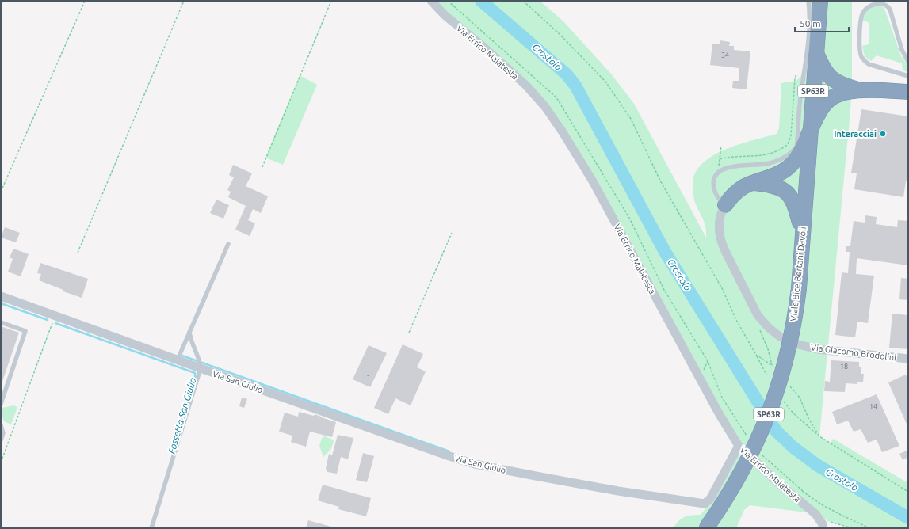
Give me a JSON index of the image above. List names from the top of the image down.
{
  "streets": {
    "highway": ["SP63R", "Viale Bice Bertani Davoli"],
    "street": ["Via Errico Malatesta", "Via Giacomo Brodolini", "Via San Giulio"]
  },
  "crossings": [
    ["Via Errico Malatesta", "Via San Giulio"]
  ],
  "water": ["Crostolo", "Fossetta San Giulio"],
  "places": ["Interacciai"],
  "house_numbers": [
    "34",
    "18",
    "1",
    "14"
  ],
  "scale_bar": "50 m"
}
